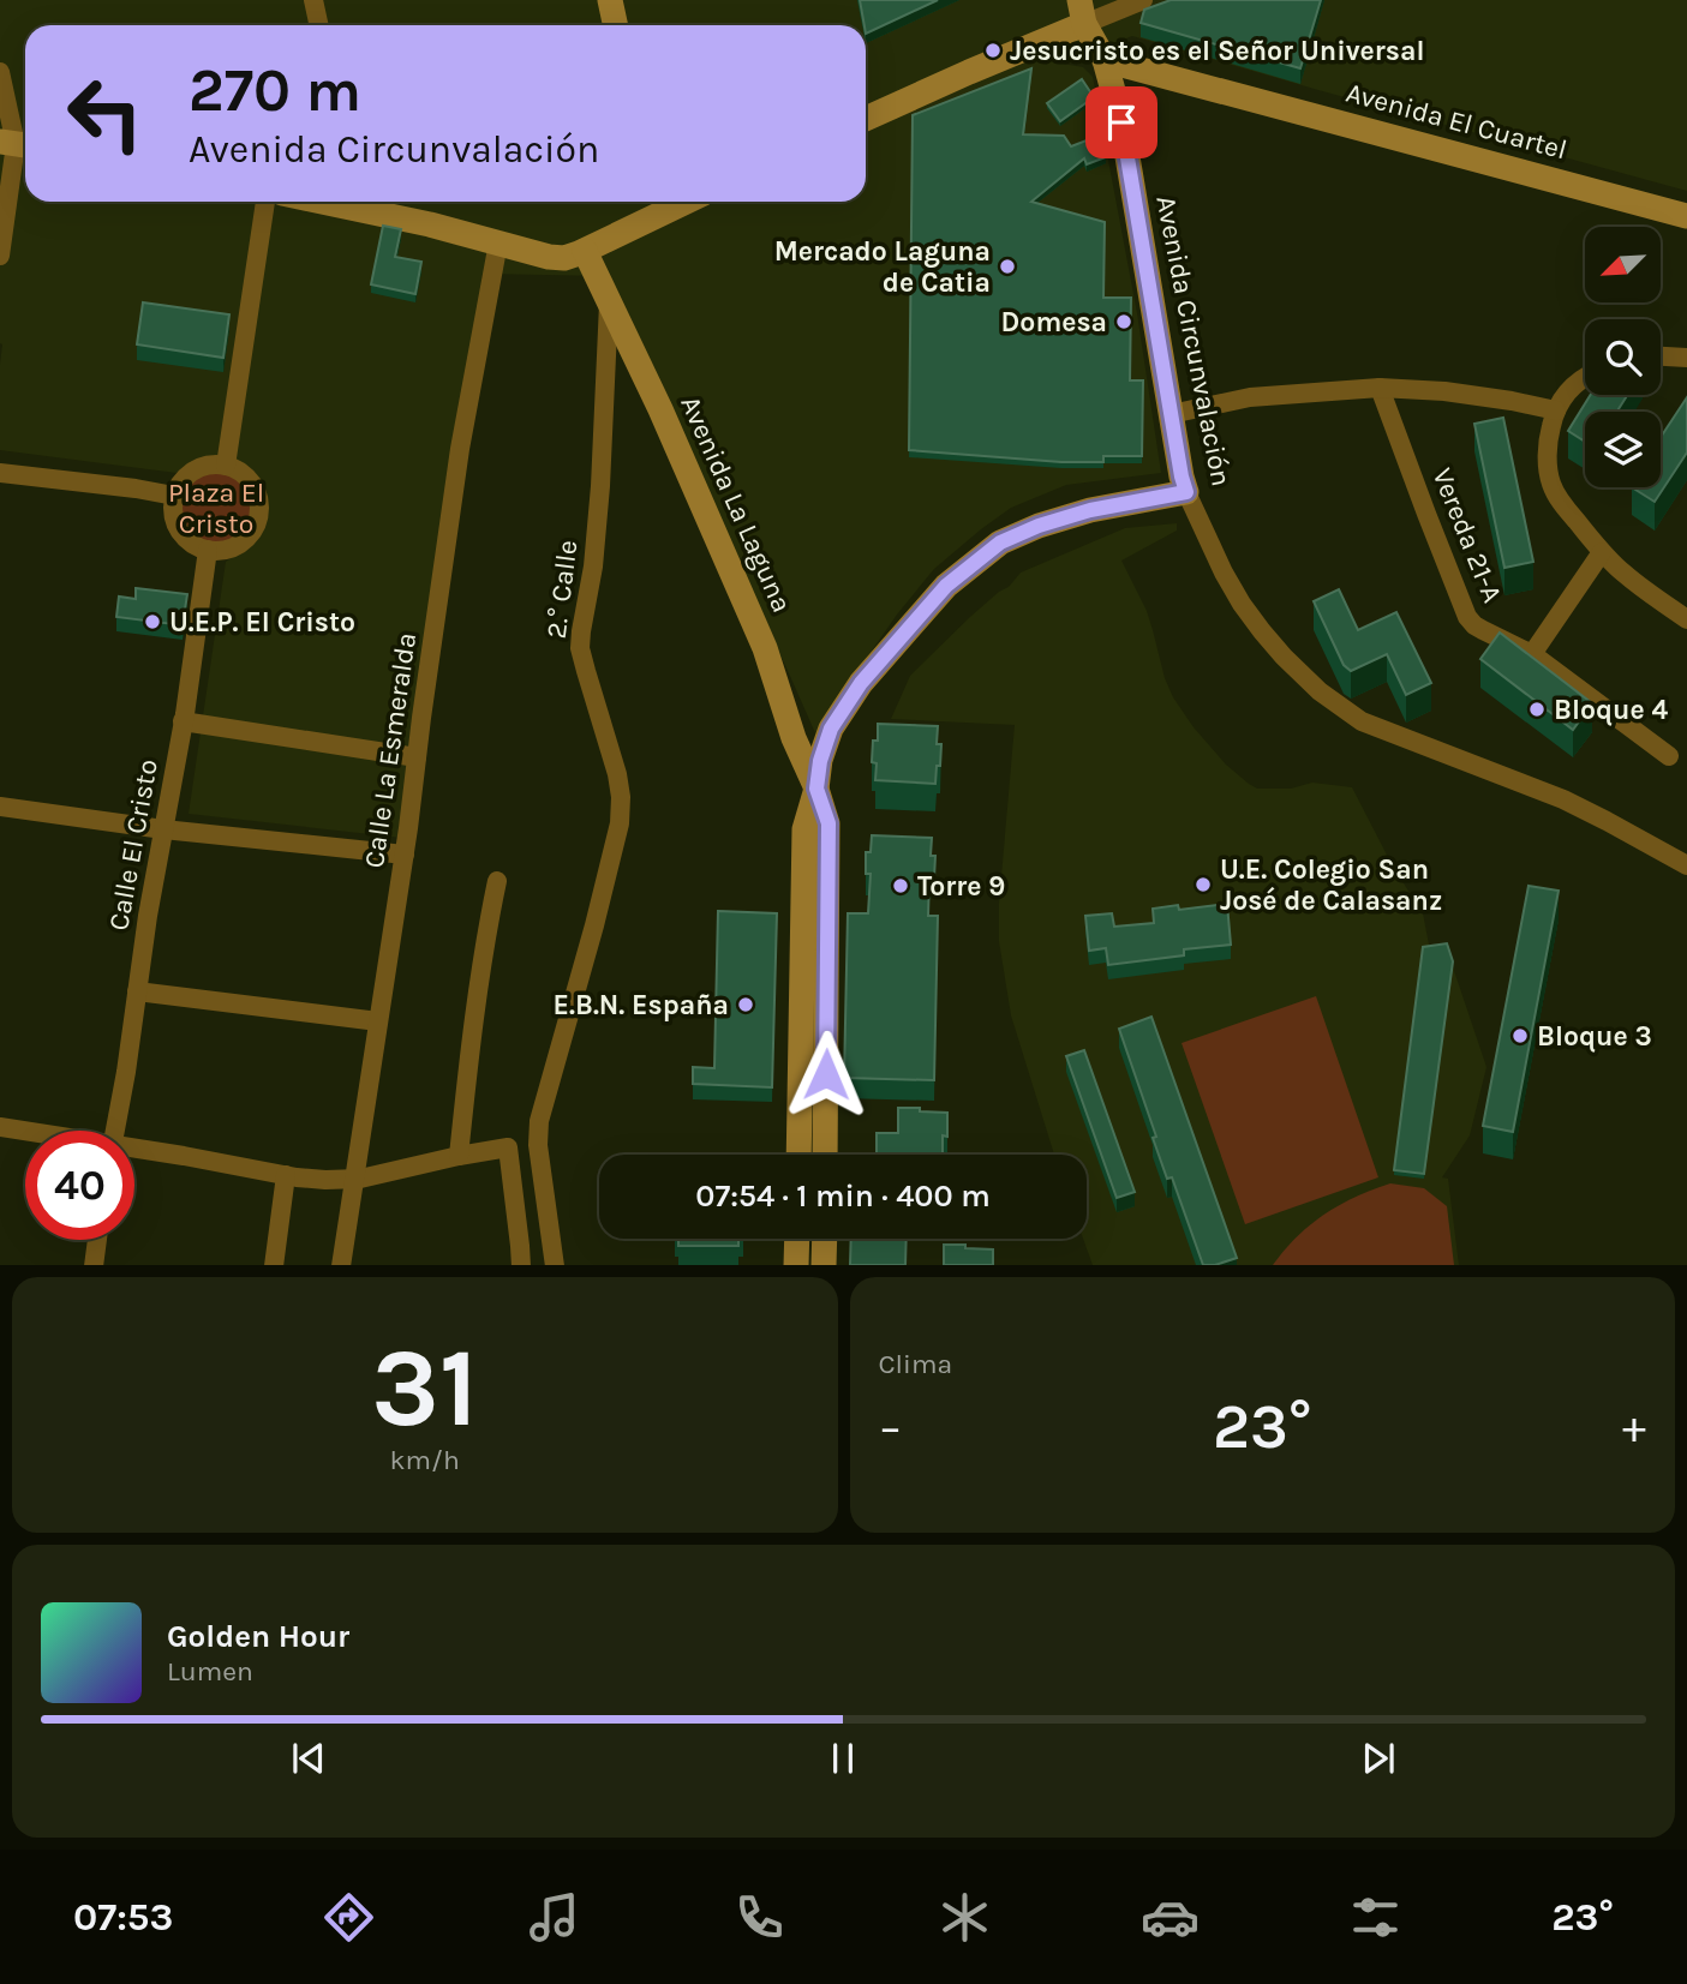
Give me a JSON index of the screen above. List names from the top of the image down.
{
  "streets": {
    "street": [
      "Avenida El Cuartel",
      "Avenida Circunvalación",
      "Avenida La Laguna",
      "Vereda 21-A",
      "2.° Calle",
      "Calle La Esmeralda",
      "Calle El Cristo"
    ]
  },
  "crossings": [
    ["Avenida El Cuartel", "Avenida Circunvalación"],
    ["Avenida Circunvalación", "Avenida La Laguna"],
    ["Avenida La Laguna", "2.° Calle"]
  ],
  "parks": ["Plaza El Cristo"],
  "places": [
    "Jesucristo es el Señor Universal",
    "Mercado Laguna de Catia",
    "Domesa",
    "U.E.P. El Cristo",
    "Bloque 4",
    "U.E. Colegio San José de Calasanz",
    "Torre 9",
    "E.B.N. España",
    "Bloque 3"
  ],
  "north": "bottom left",
  "page": {
    "turn": ["270 m", "Avenida Circunvalación"],
    "limit": "40",
    "trip": "07:54 · 1 min · 400 m",
    "tile": [
      ["31", "km/h"],
      "Clima"
    ],
    "heat": ["−", "23°", "+"],
    "song": ["Golden Hour", "Lumen"],
    "tabs": ["07:53", "23°"]
  }
}
